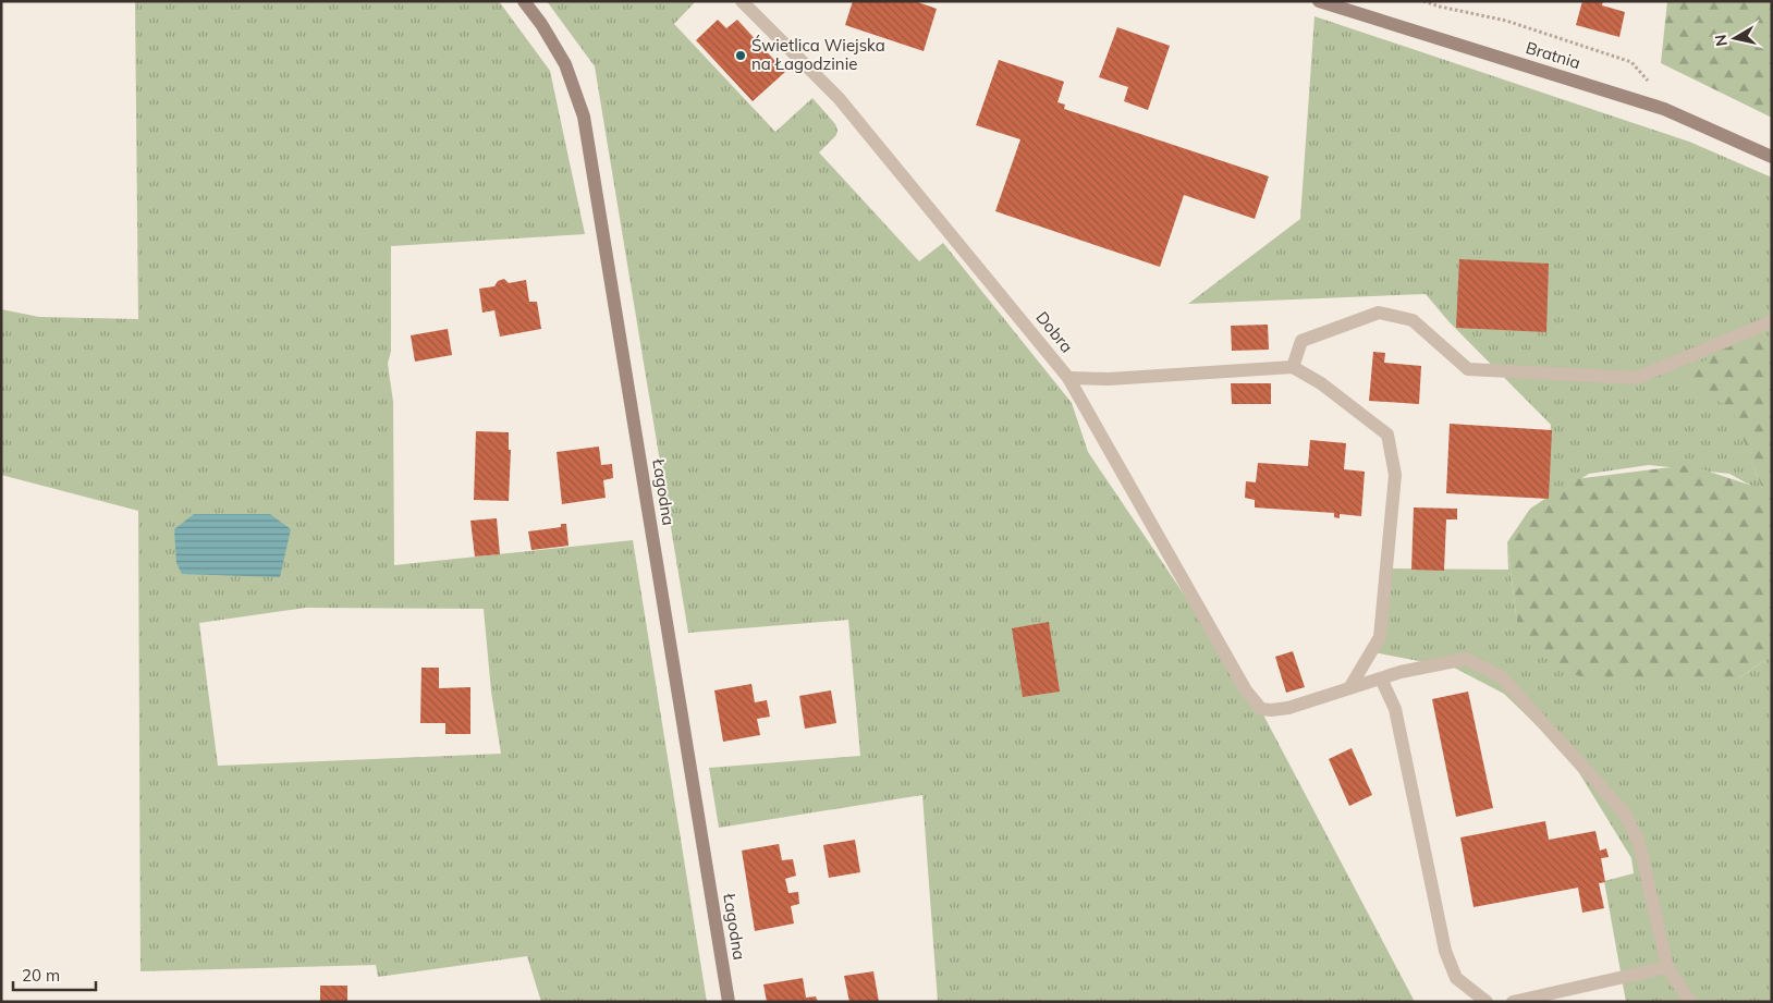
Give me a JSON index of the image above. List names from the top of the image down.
{
  "streets": {
    "street": ["Bratnia", "Dobra", "Łagodna"]
  },
  "places": ["Świetlica Wiejska na Łagodzinie"],
  "scale_bar": "20 m",
  "north": "left"
}
